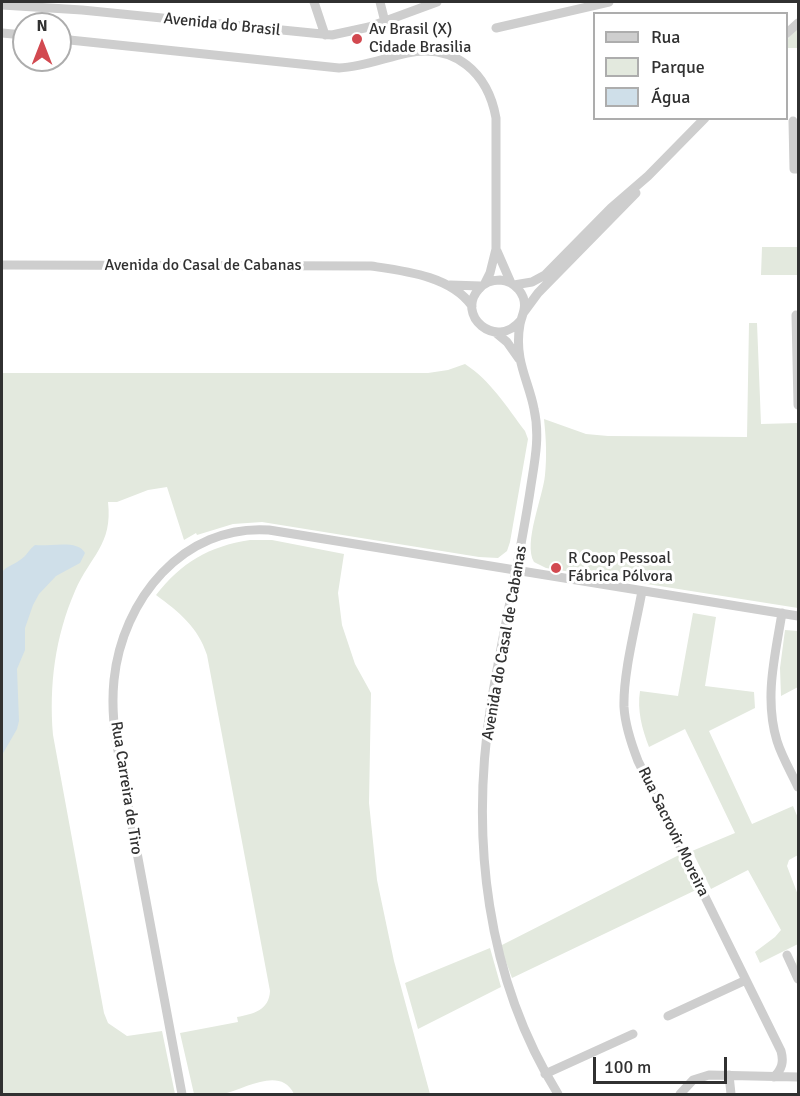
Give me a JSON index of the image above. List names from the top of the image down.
{
  "streets": {
    "street": [
      "Avenida do Brasil",
      "Avenida do Casal de Cabanas",
      "Rua Carreira de Tiro",
      "Rua Sacrovir Moreira"
    ]
  },
  "crossings": [
    ["Avenida do Casal de Cabanas", "Rua Carreira de Tiro"],
    ["Rua Carreira de Tiro", "Rua Sacrovir Moreira"]
  ],
  "places": ["Av Brasil (X) Cidade Brasilia", "R Coop Pessoal Fábrica Pólvora"],
  "legend": ["Rua", "Parque", "Água"],
  "scale_bar": "100 m",
  "north": "top"
}
